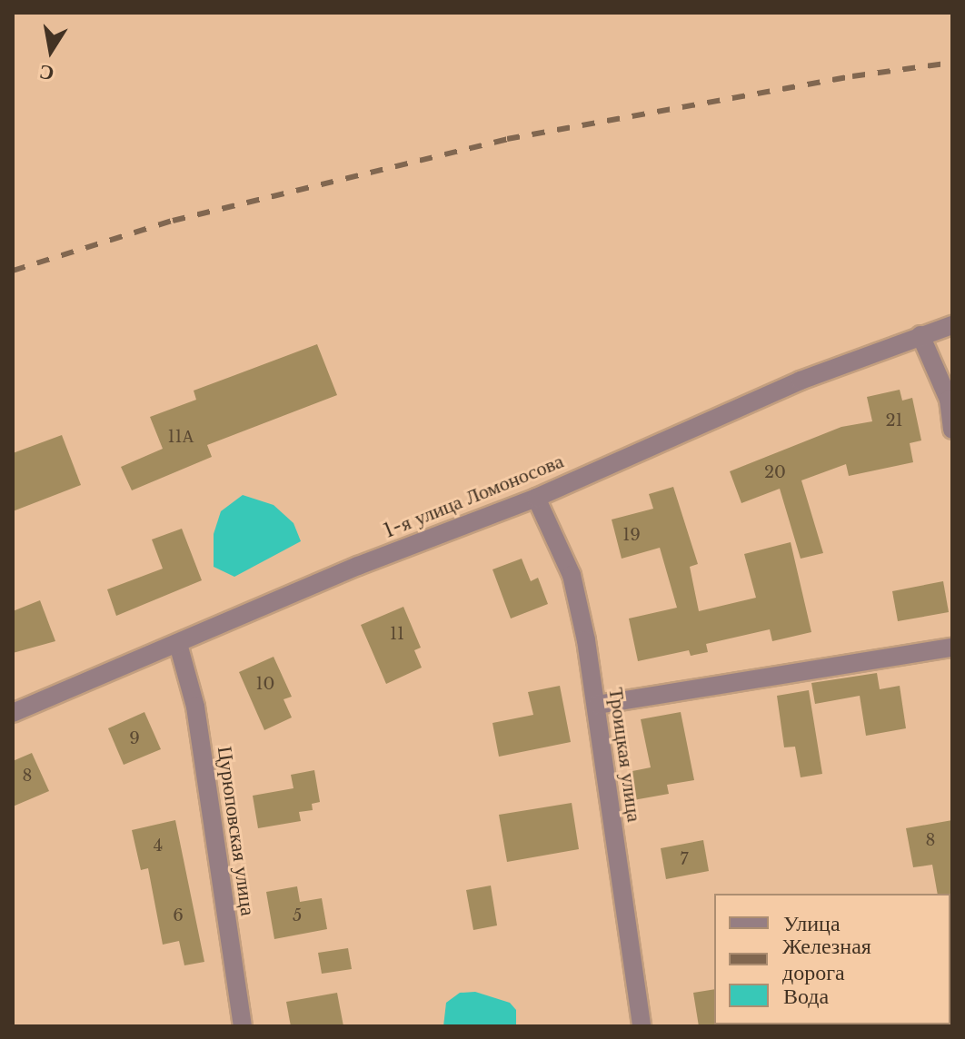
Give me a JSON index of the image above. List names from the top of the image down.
{
  "streets": {
    "street": ["1-я улица Ломоносова", "Троицкая улица", "Цурюповская улица"]
  },
  "crossings": [
    ["1-я улица Ломоносова", "Троицкая улица"],
    ["1-я улица Ломоносова", "Цурюповская улица"]
  ],
  "house_numbers": [
    "21",
    "11А",
    "20",
    "19",
    "11",
    "10",
    "9",
    "8",
    "8",
    "4",
    "7",
    "6",
    "5"
  ],
  "legend": ["Улица", "Железная дорога", "Вода"],
  "north": "bottom"
}
